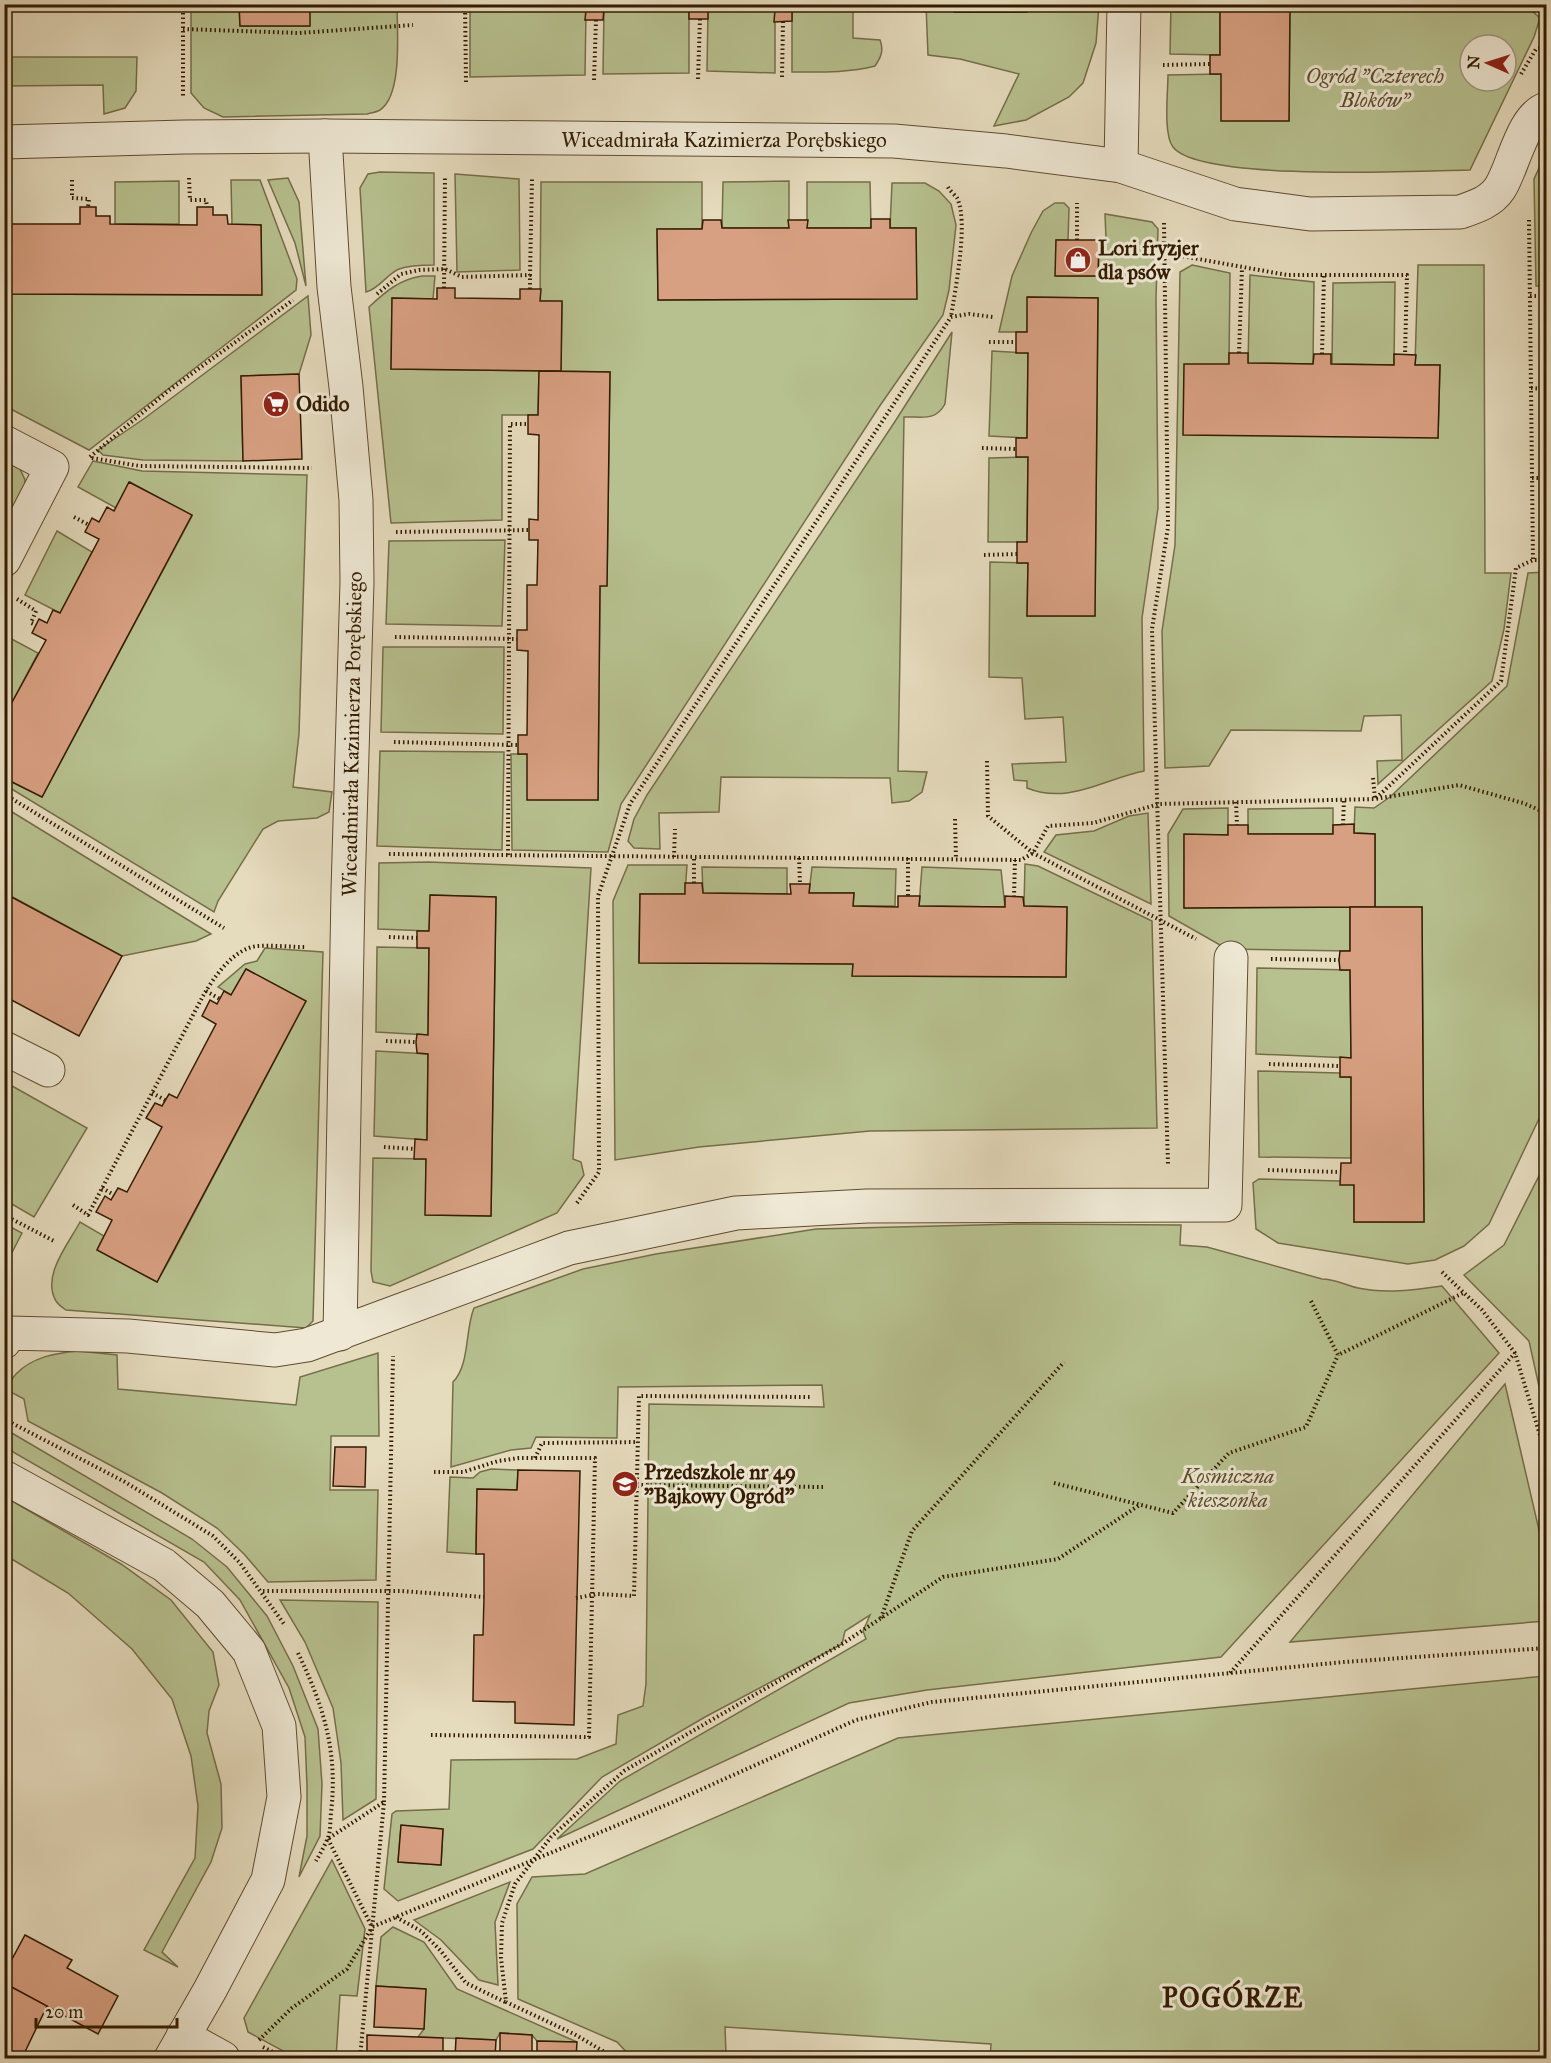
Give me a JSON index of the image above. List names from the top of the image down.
{
  "streets": {
    "street": ["Wiceadmirała Kazimierza Porębskiego"]
  },
  "districts": ["POGÓRZE"],
  "parks": ["Ogród \"Czterech Bloków\"", "Kosmiczna kieszonka"],
  "places": {
    "shop": ["Lori fryzjer dla psów"],
    "supermarket": ["Odido"],
    "school or university": ["Przedszkole nr 49 \"Bajkowy Ogród\""]
  },
  "scale_bar": "20 m",
  "north": "left"
}
